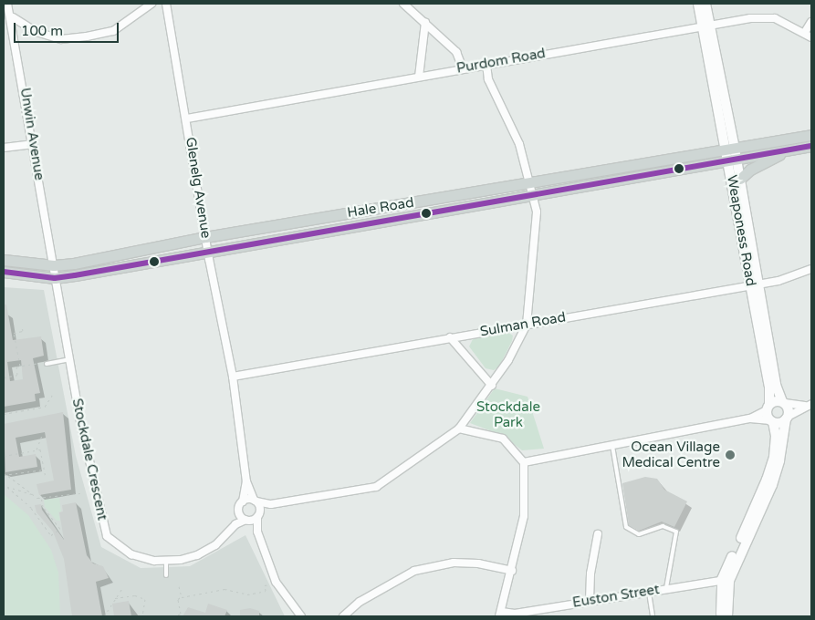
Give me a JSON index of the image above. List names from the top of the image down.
{
  "streets": {
    "main road": ["Hale Road", "Weaponess Road"],
    "street": [
      "Purdom Road",
      "Unwin Avenue",
      "Glenelg Avenue",
      "Sulman Road",
      "Stockdale Crescent",
      "Euston Street"
    ]
  },
  "crossings": [
    ["Purdom Road", "Glenelg Avenue"],
    ["Purdom Road", "Weaponess Road"],
    ["Unwin Avenue", "Hale Road"],
    ["Unwin Avenue", "Stockdale Crescent"],
    ["Glenelg Avenue", "Hale Road"],
    ["Glenelg Avenue", "Sulman Road"],
    ["Glenelg Avenue", "Stockdale Crescent"],
    ["Hale Road", "Weaponess Road"],
    ["Hale Road", "Stockdale Crescent"],
    ["Weaponess Road", "Sulman Road"]
  ],
  "parks": ["Stockdale Park"],
  "places": ["Ocean Village Medical Centre"],
  "scale_bar": "100 m"
}
